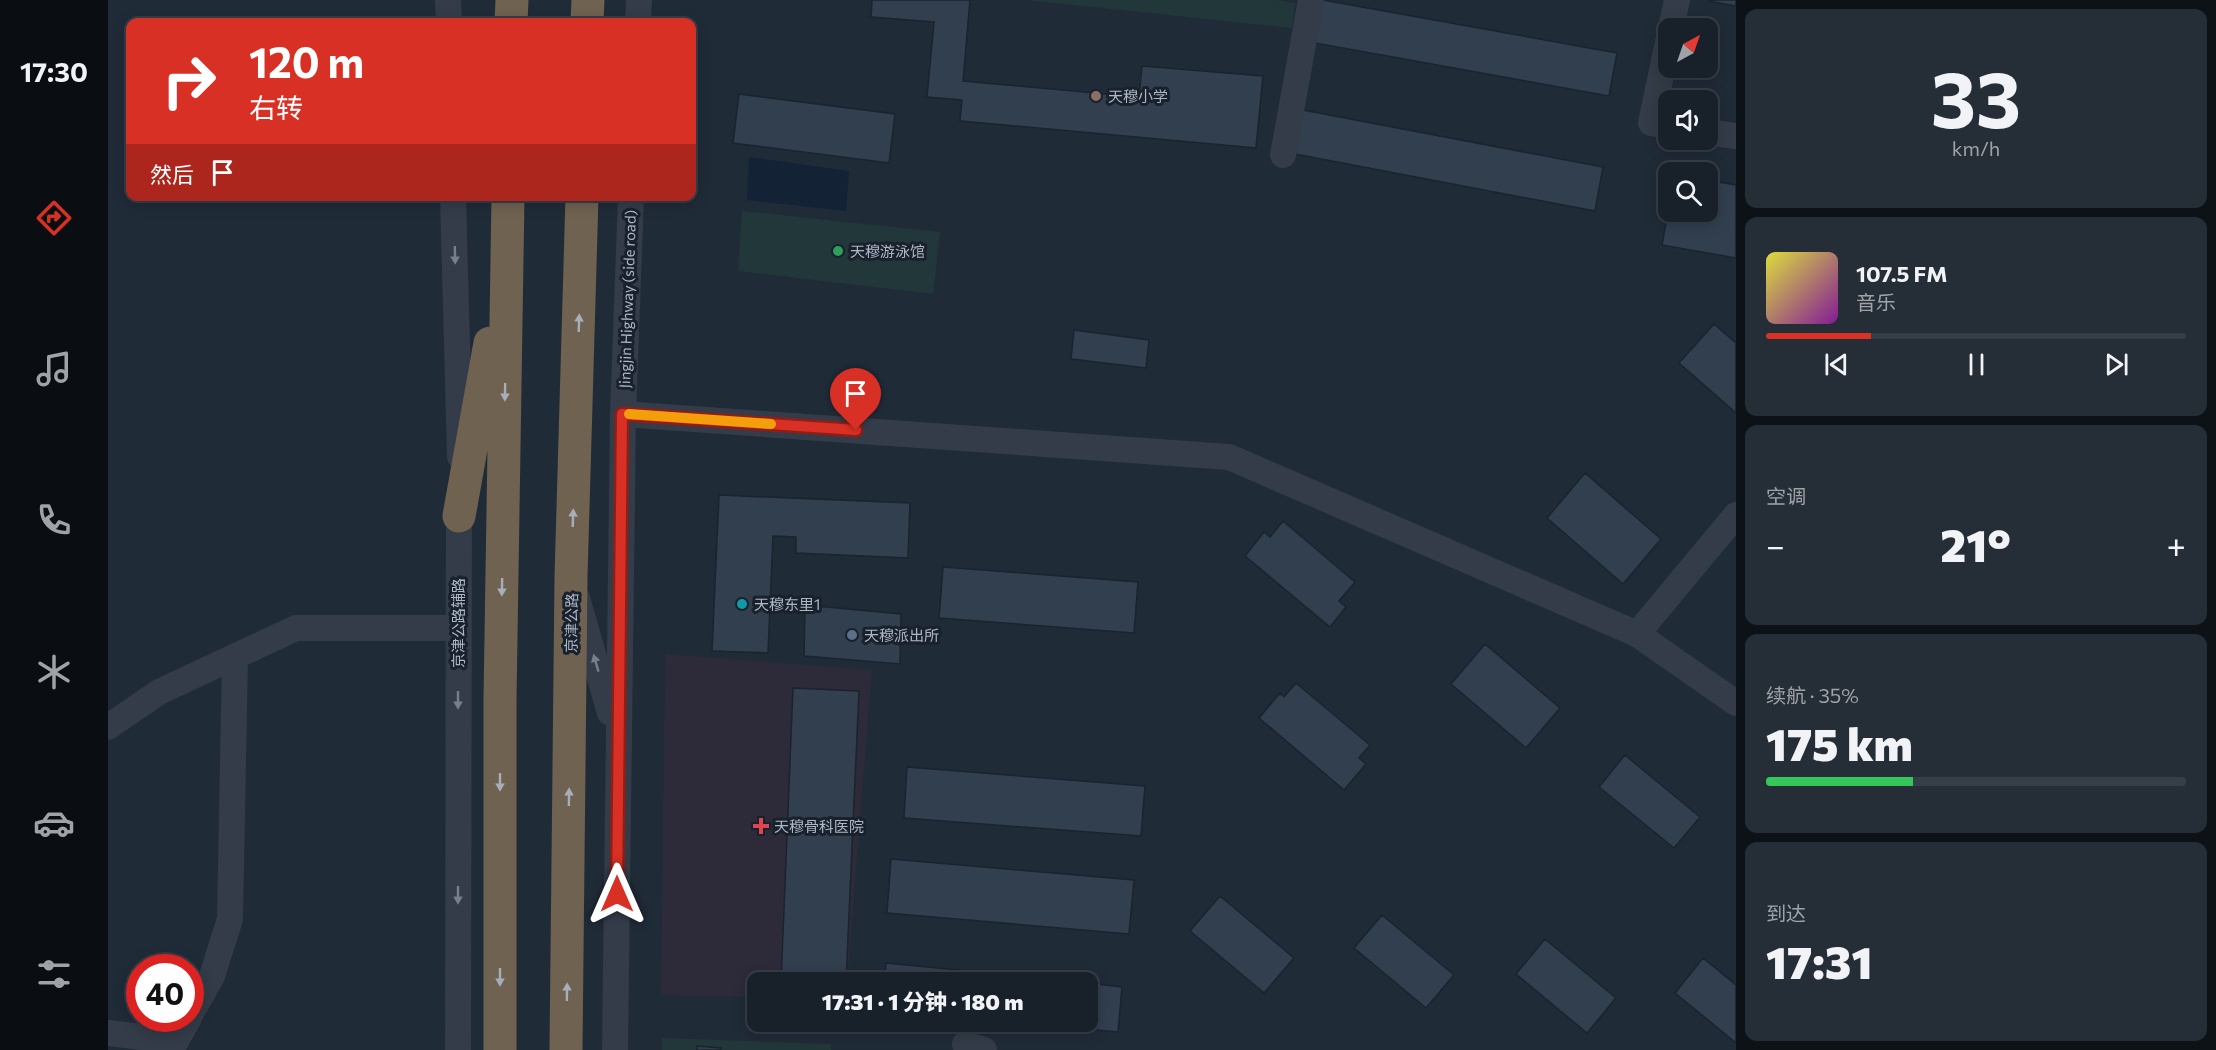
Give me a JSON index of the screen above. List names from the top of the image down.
{
  "streets": {
    "highway": ["京津公路"],
    "street": ["Jingjin Highway (side road)", "京津公路辅路"]
  },
  "places": {
    "other": [
      "天穆小学",
      "天穆游泳馆",
      "天穆东里1",
      "天穆派出所"
    ],
    "health": ["天穆骨科医院"]
  },
  "north": "top right",
  "page": {
    "tabs": "17:30",
    "tile": [
      ["33", "km/h"],
      "空调",
      ["续航 · 35%", "175 km"],
      ["到达", "17:31"]
    ],
    "turn": ["120 m", "右转"],
    "then": "然后",
    "song": ["107.5 FM", "音乐"],
    "heat": ["−", "21°", "+"],
    "limit": "40",
    "trip": "17:31 · 1 分钟 · 180 m"
  }
}
